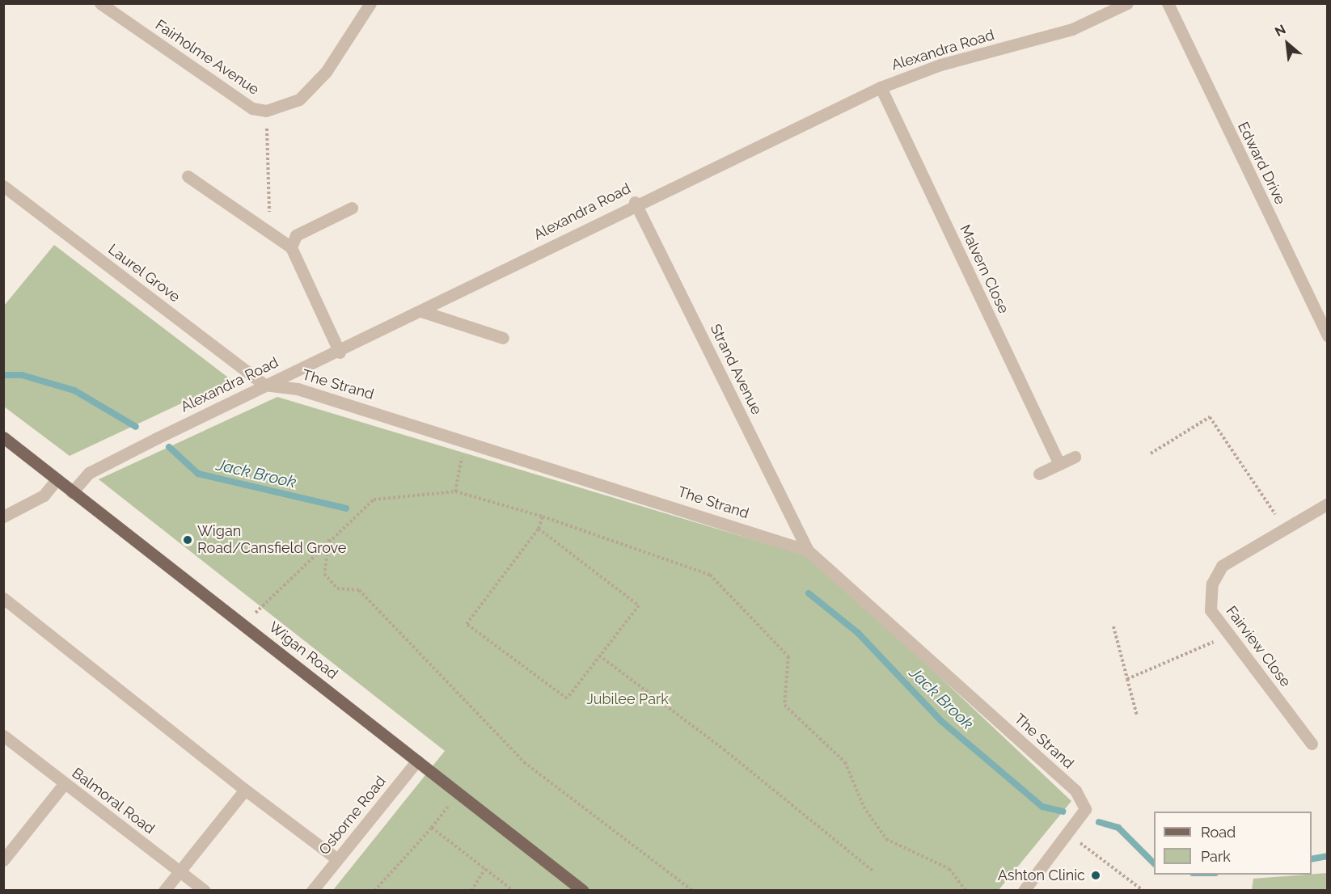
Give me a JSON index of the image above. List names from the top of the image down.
{
  "streets": {
    "main road": ["Wigan Road"],
    "street": [
      "Alexandra Road",
      "Fairholme Avenue",
      "Edward Drive",
      "Malvern Close",
      "Laurel Grove",
      "Strand Avenue",
      "The Strand",
      "Fairview Close",
      "Balmoral Road",
      "Osborne Road"
    ]
  },
  "crossings": [
    ["Alexandra Road", "Malvern Close"],
    ["Alexandra Road", "Laurel Grove"],
    ["Alexandra Road", "Strand Avenue"],
    ["Alexandra Road", "The Strand"],
    ["Alexandra Road", "Wigan Road"],
    ["Laurel Grove", "The Strand"],
    ["Strand Avenue", "The Strand"],
    ["Wigan Road", "Osborne Road"]
  ],
  "water": ["Jack Brook"],
  "parks": ["Jubilee Park"],
  "places": ["Wigan Road/Cansfield Grove", "Ashton Clinic"],
  "legend": ["Road", "Park"],
  "north": "top left"
}
